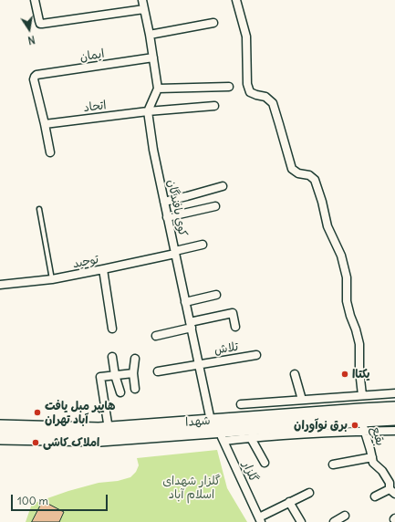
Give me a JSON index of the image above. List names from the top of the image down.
{
  "streets": {
    "main road": ["شهدا"],
    "street": [
      "ایمان",
      "اتحاد",
      "کوی بافندگان",
      "توحید",
      "تلاش",
      "بقیع",
      "گلزار"
    ]
  },
  "crossings": [
    ["ایمان", "اتحاد"],
    ["اتحاد", "کوی بافندگان"],
    ["کوی بافندگان", "توحید"],
    ["کوی بافندگان", "تلاش"],
    ["کوی بافندگان", "شهدا"],
    ["شهدا", "بقیع"],
    ["شهدا", "گلزار"]
  ],
  "parks": ["گلزار شهدای اسلام آباد"],
  "places": [
    "یکتاا",
    "هایپر مبل یافت آباد تهران",
    "برق نوآوران",
    "املاک کاشی"
  ],
  "scale_bar": "100 m",
  "north": "bottom"
}
